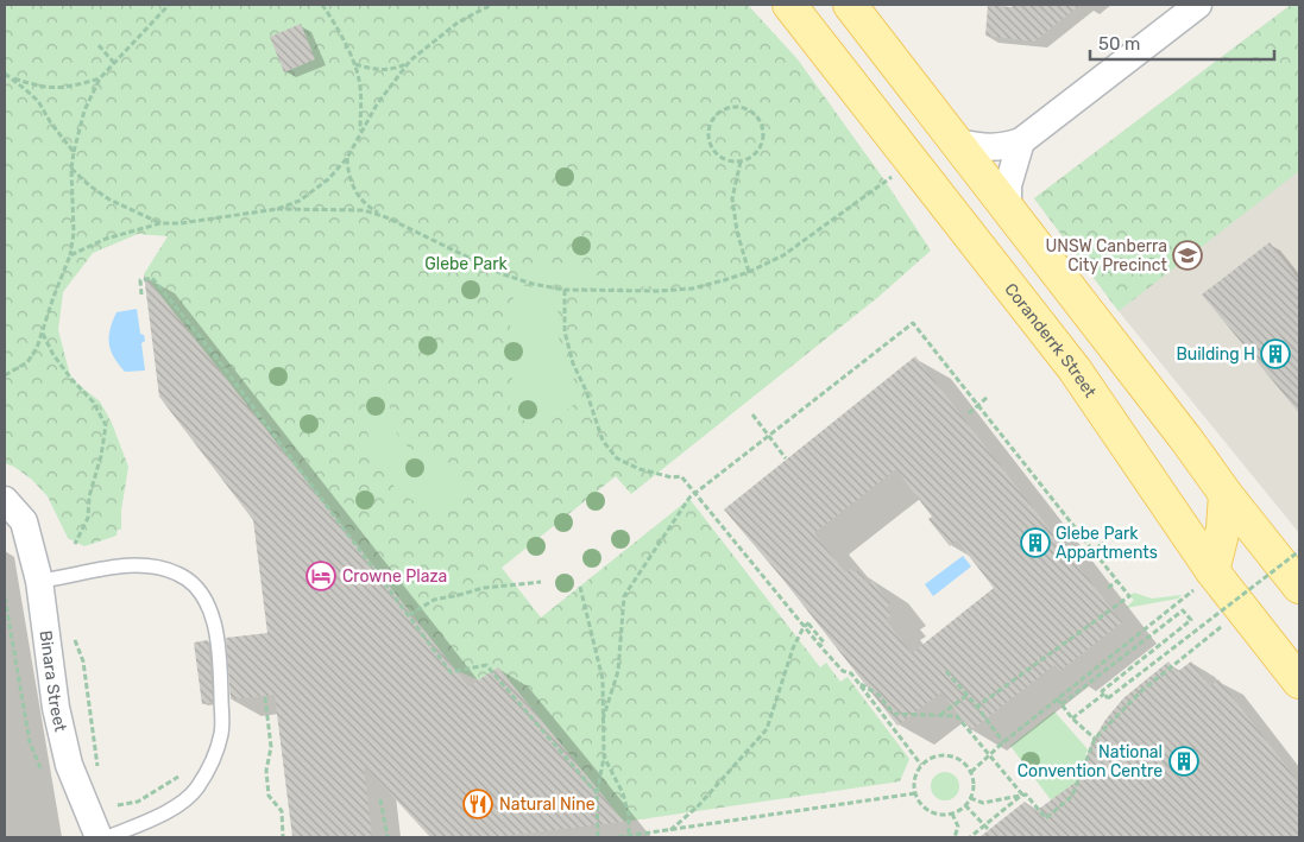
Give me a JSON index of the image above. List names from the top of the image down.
{
  "streets": {
    "main road": ["Coranderrk Street"],
    "street": ["Binara Street"]
  },
  "parks": ["Glebe Park"],
  "places": {
    "school or university": ["UNSW Canberra City Precinct"],
    "building": ["Building H", "Glebe Park Appartments", "National Convention Centre"],
    "hotel": ["Crowne Plaza"],
    "restaurant": ["Natural Nine"]
  },
  "scale_bar": "50 m"
}
